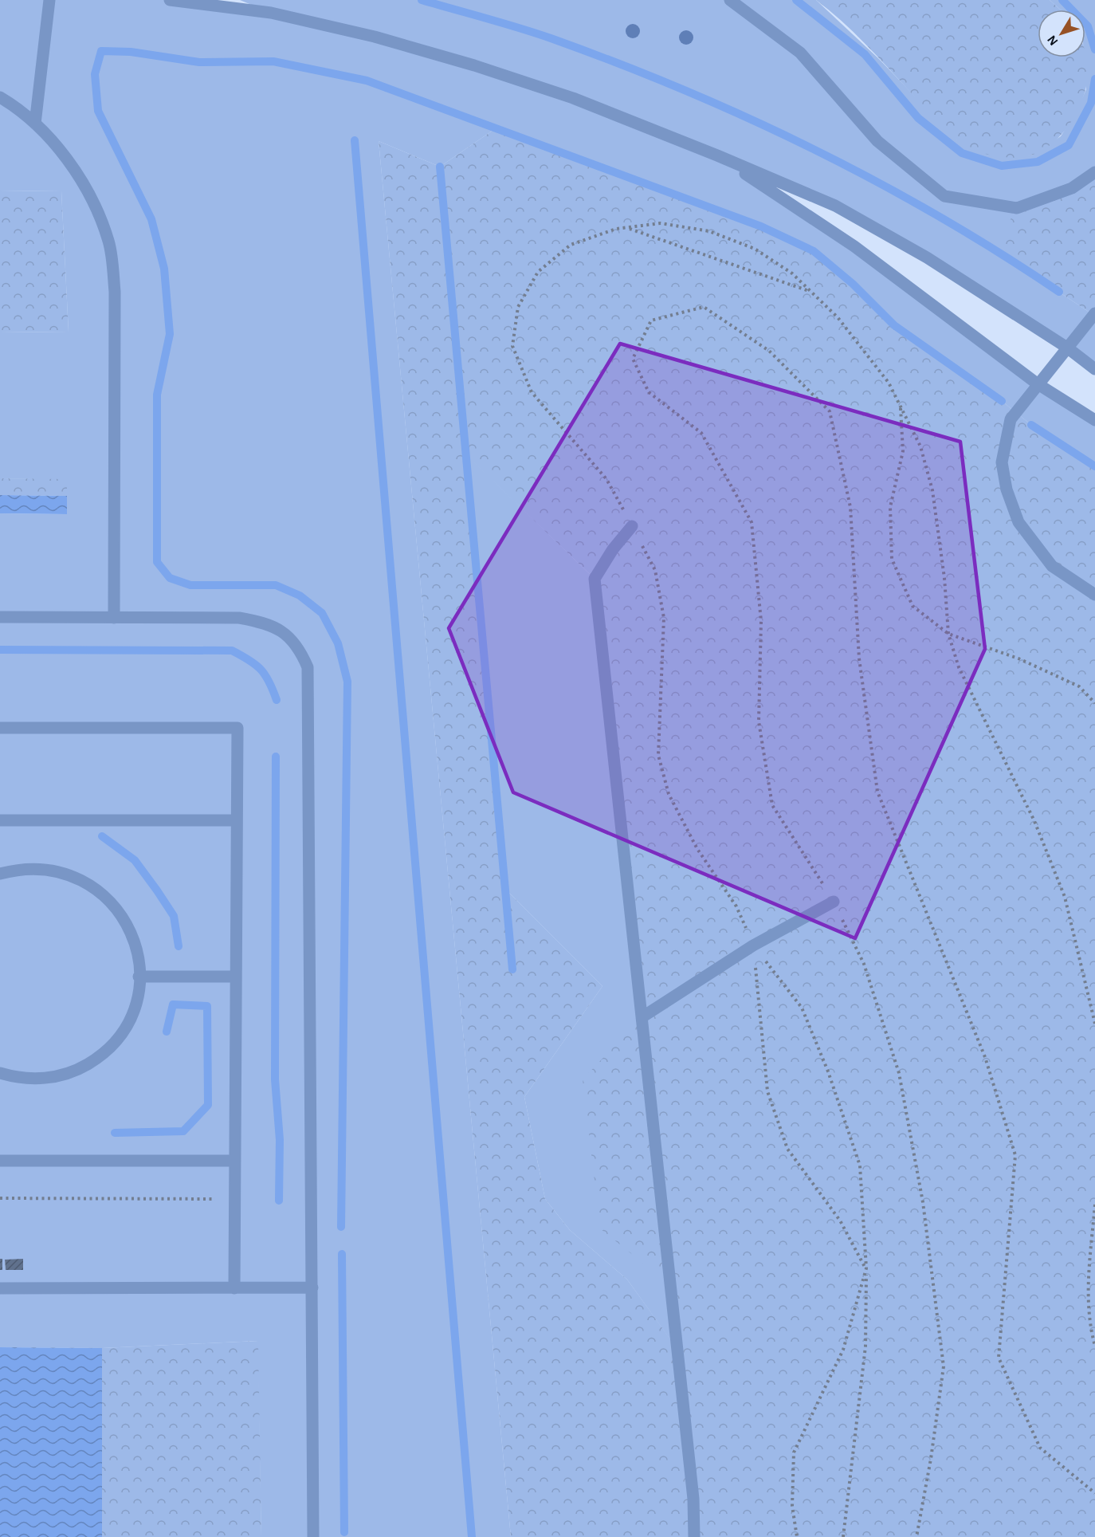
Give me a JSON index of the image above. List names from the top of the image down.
{
  "north": "bottom left"
}
